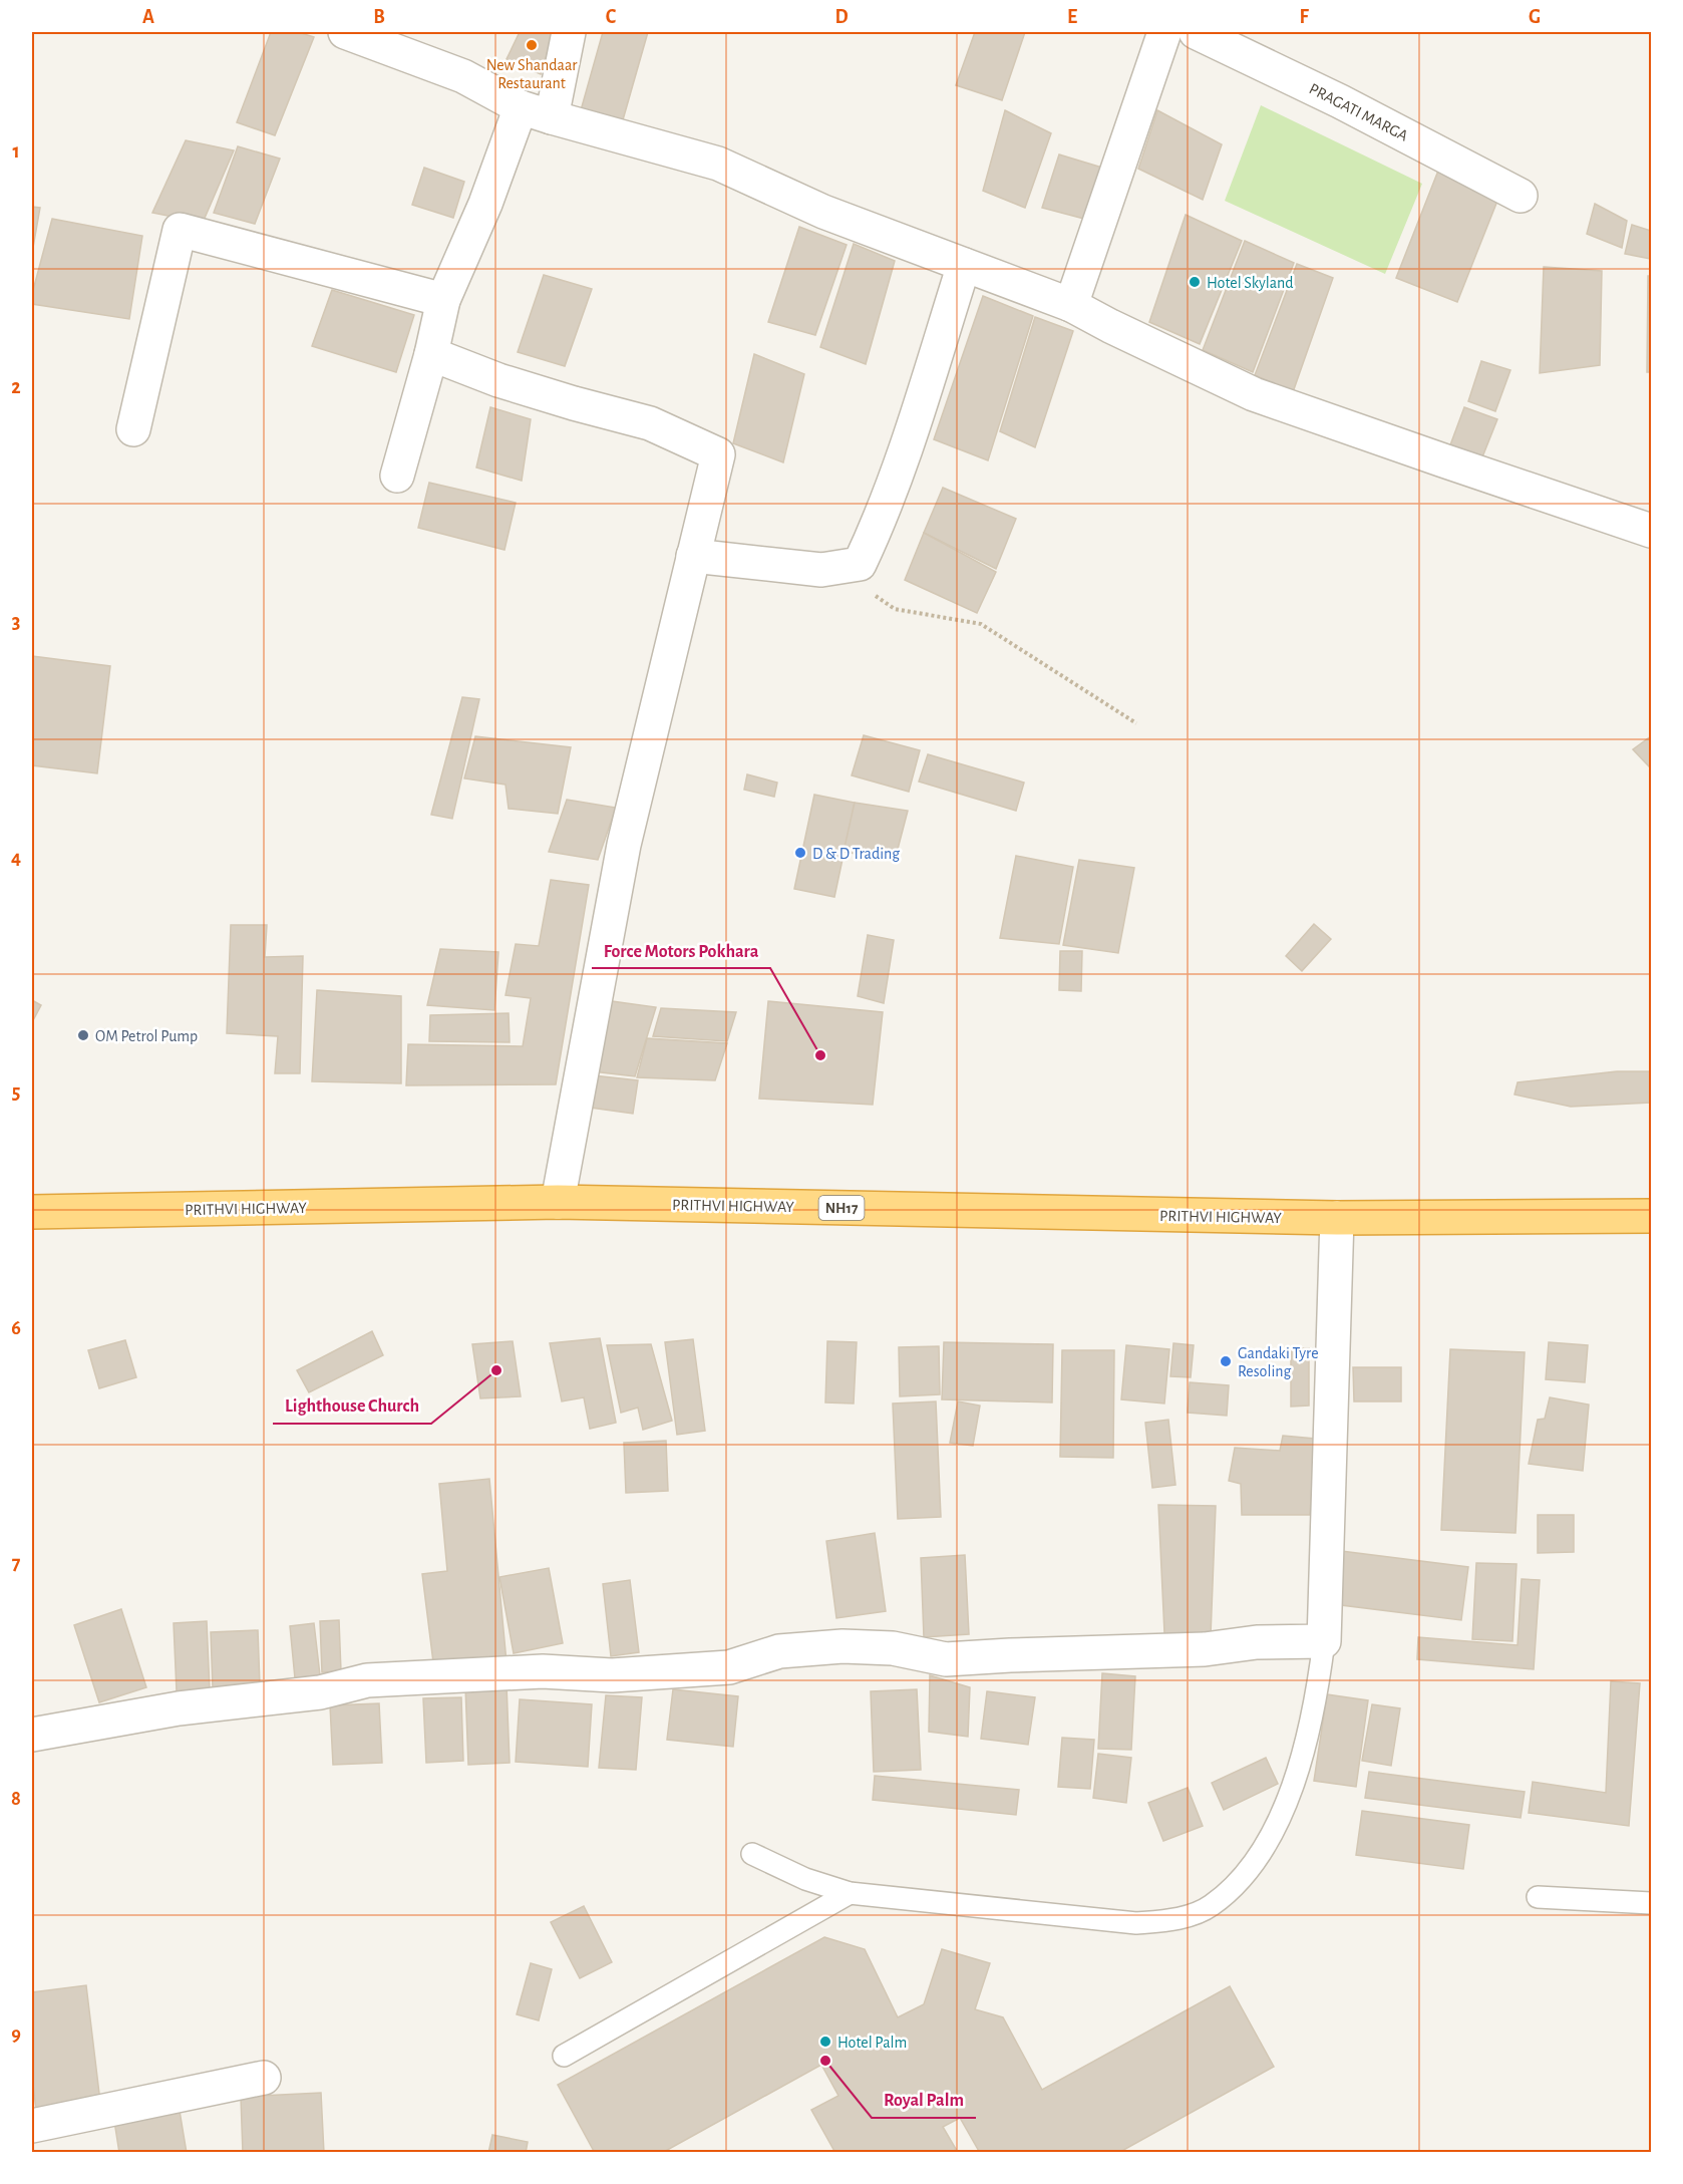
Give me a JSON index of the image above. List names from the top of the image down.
{
  "streets": {
    "highway": ["PRITHVI HIGHWAY", "NH17"],
    "street": ["PRAGATI MARGA"]
  },
  "places": [
    "New Shandaar Restaurant",
    "Hotel Skyland",
    "D & D Trading",
    "OM Petrol Pump",
    "Force Motors Pokhara",
    "Gandaki Tyre Resoling",
    "Lighthouse Church",
    "Hotel Palm",
    "Royal Palm"
  ],
  "grid": {
    "columns": [
      "A",
      "B",
      "C",
      "D",
      "E",
      "F",
      "G"
    ],
    "rows": [
      "1",
      "2",
      "3",
      "4",
      "5",
      "6",
      "7",
      "8",
      "9"
    ]
  }
}
